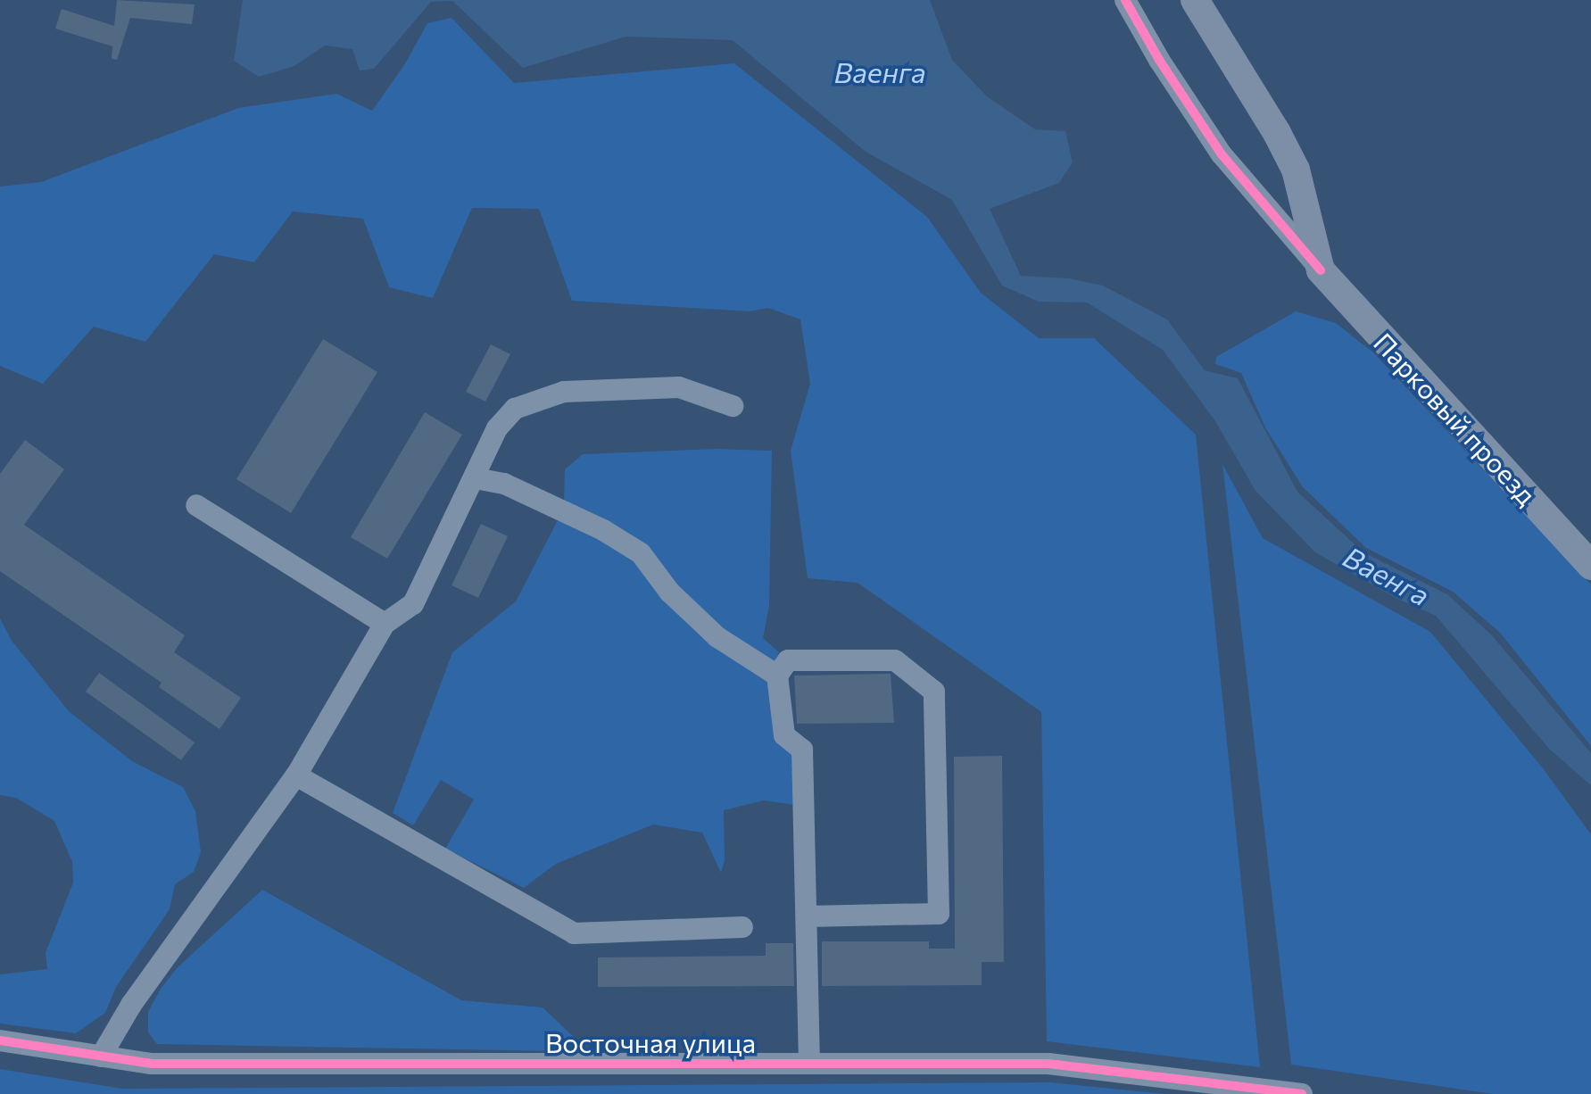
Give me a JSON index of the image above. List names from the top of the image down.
{
  "streets": {
    "main road": ["Парковый проезд"],
    "street": ["Восточная улица"]
  },
  "water": ["Ваенга"]
}
